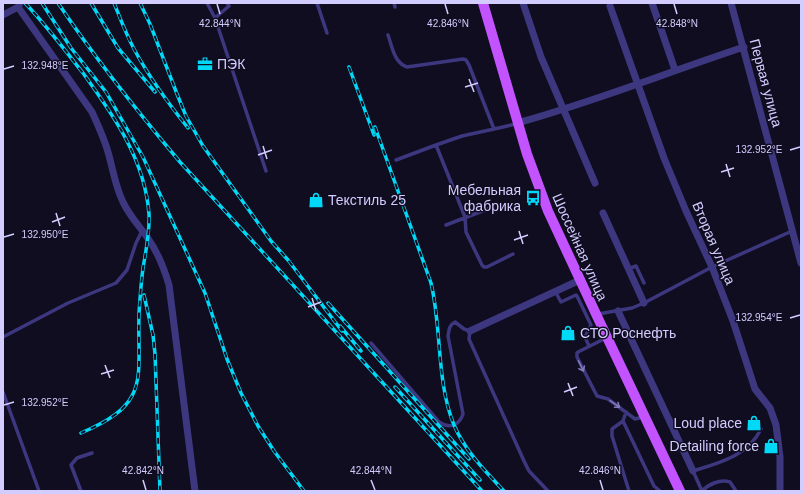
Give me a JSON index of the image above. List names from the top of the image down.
{
  "streets": {
    "main road": ["Шоссейная улица"],
    "street": ["Первая улица", "Вторая улица"]
  },
  "places": {
    "office": ["ПЭК"],
    "bus stop": ["Мебельная фабрика"],
    "shop": [
      "Текстиль 25",
      "СТО Роснефть",
      "Loud place",
      "Detailing force"
    ]
  },
  "coordinates": [
    "42.844°N",
    "42.846°N",
    "42.848°N",
    "132.948°E",
    "132.952°E",
    "132.950°E",
    "132.954°E",
    "42.842°N"
  ]
}
